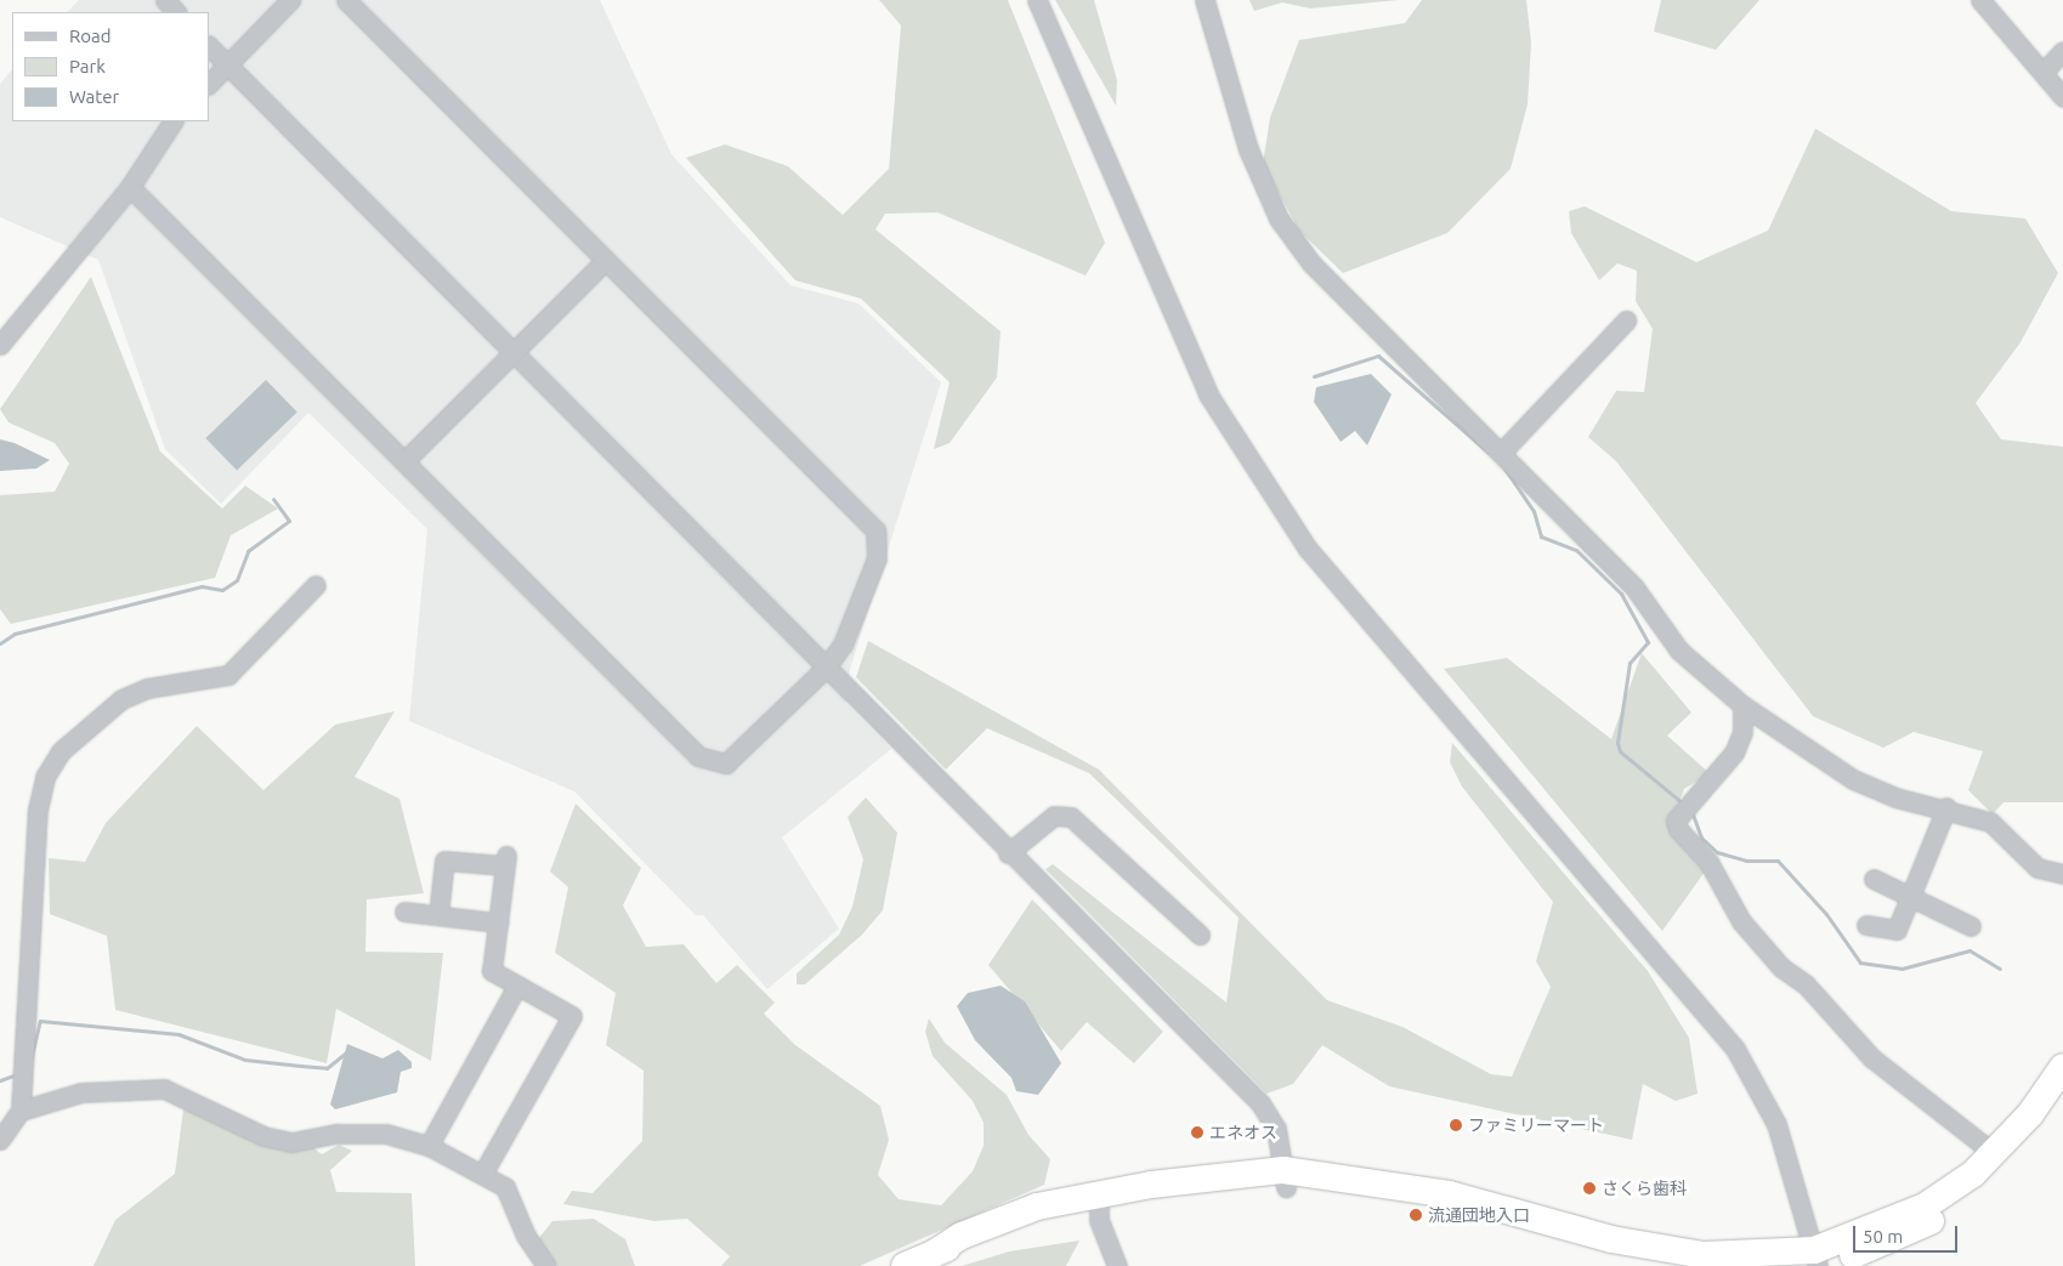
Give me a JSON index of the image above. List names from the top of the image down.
{
  "places": [
    "ファミリーマート",
    "エネオス",
    "さくら歯科",
    "流通団地入口"
  ],
  "legend": ["Road", "Park", "Water"],
  "scale_bar": "50 m"
}
